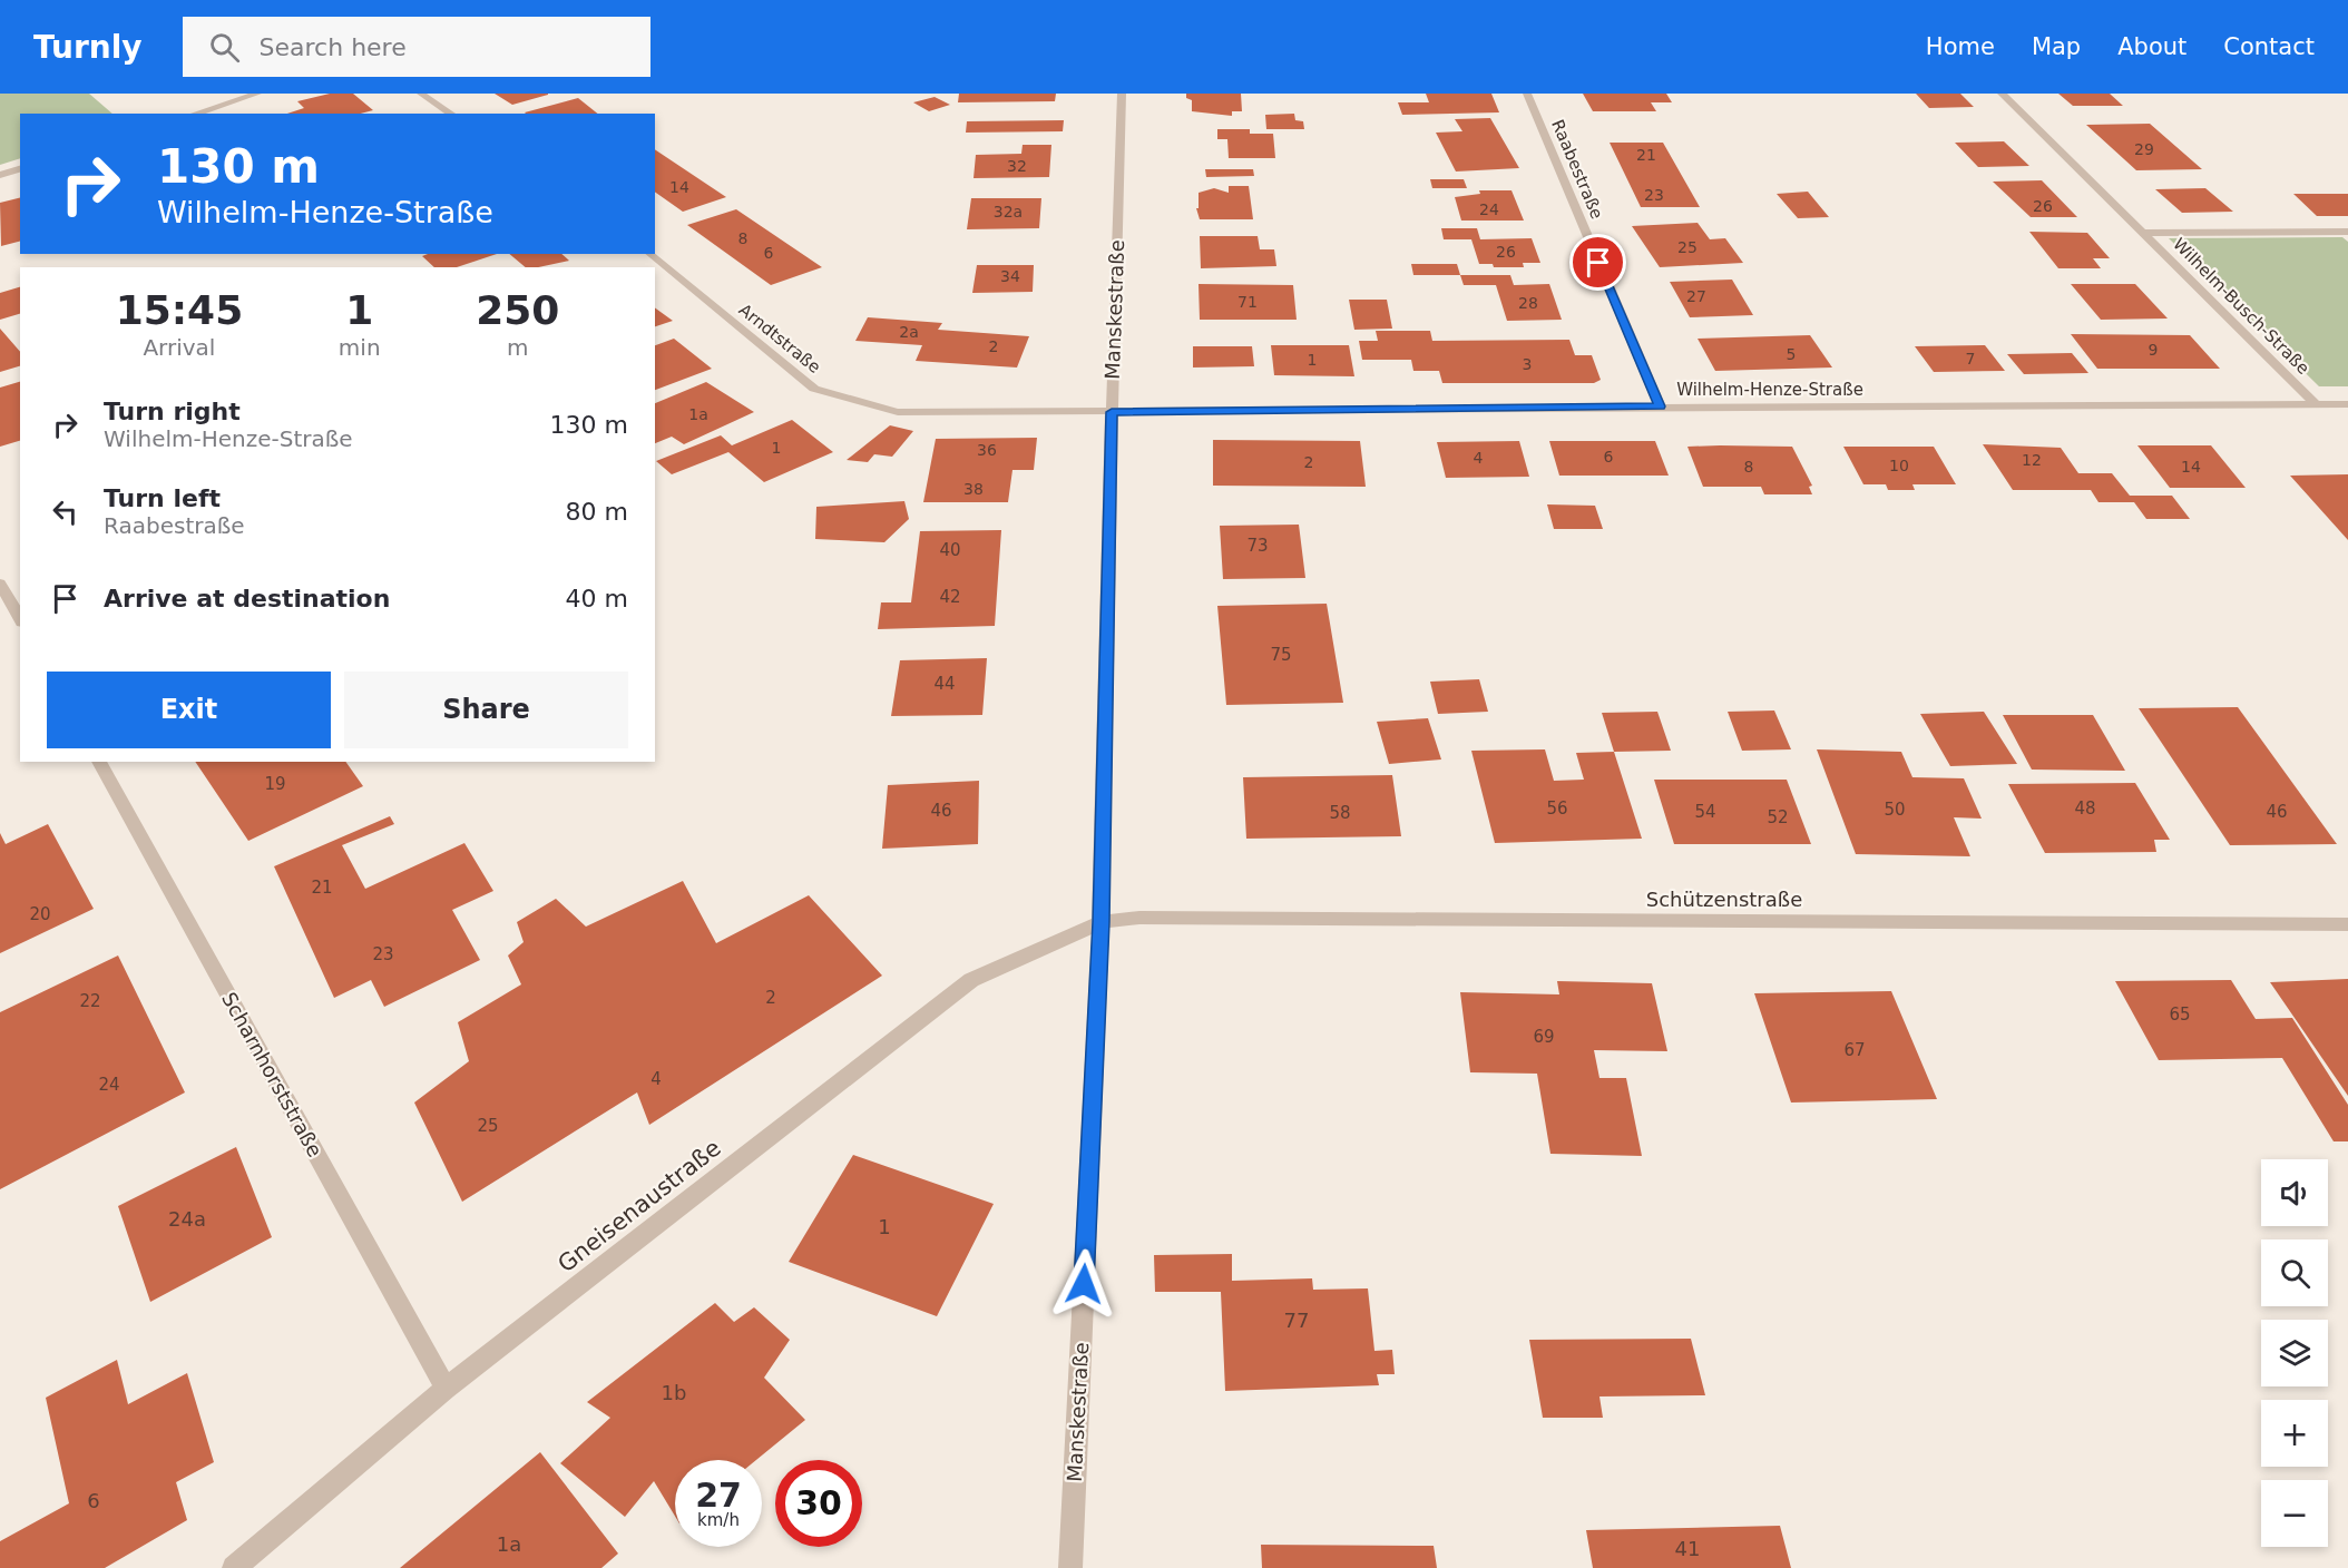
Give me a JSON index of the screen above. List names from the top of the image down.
{
  "streets": {
    "street": [
      "Raabestraße",
      "Wilhelm-Busch-Straße",
      "Manskestraße",
      "Arndtstraße",
      "Wilhelm-Henze-Straße",
      "Schützenstraße",
      "Scharnhorststraße",
      "Gneisenaustraße"
    ]
  },
  "crossings": [
    ["Raabestraße", "Wilhelm-Henze-Straße"],
    ["Wilhelm-Busch-Straße", "Wilhelm-Henze-Straße"],
    ["Manskestraße", "Arndtstraße"],
    ["Manskestraße", "Wilhelm-Henze-Straße"],
    ["Manskestraße", "Schützenstraße"],
    ["Manskestraße", "Gneisenaustraße"],
    ["Arndtstraße", "Wilhelm-Henze-Straße"],
    ["Schützenstraße", "Gneisenaustraße"],
    ["Scharnhorststraße", "Gneisenaustraße"]
  ],
  "house_numbers": [
    "29",
    "21",
    "32",
    "14",
    "23",
    "26",
    "24",
    "32a",
    "8",
    "25",
    "26",
    "6",
    "34",
    "27",
    "71",
    "28",
    "2a",
    "2",
    "9",
    "5",
    "7",
    "1",
    "3",
    "1a",
    "1",
    "36",
    "6",
    "4",
    "12",
    "2",
    "10",
    "8",
    "14",
    "38",
    "73",
    "40",
    "42",
    "75",
    "44",
    "19",
    "56",
    "48",
    "50",
    "46",
    "54",
    "46",
    "58",
    "52",
    "21",
    "20",
    "23",
    "2",
    "22",
    "65",
    "69",
    "67",
    "4",
    "24",
    "25",
    "24a",
    "1",
    "77",
    "1b",
    "6",
    "1a",
    "41"
  ],
  "page": {
    "header": "Turnly",
    "search": "Search here",
    "nav": [
      "Home",
      "Map",
      "About",
      "Contact"
    ],
    "turn": ["130 m", "Wilhelm-Henze-Straße"],
    "eta": [
      "15:45",
      "Arrival",
      "1",
      "min",
      "250",
      "m"
    ],
    "list": [
      {
        "name": "Turn right",
        "note": "Wilhelm-Henze-Straße",
        "value": "130 m"
      },
      {
        "name": "Turn left",
        "note": "Raabestraße",
        "value": "80 m"
      },
      {
        "name": "Arrive at destination",
        "value": "40 m"
      }
    ],
    "buttons": ["Exit", "Share"],
    "map_buttons": ["+", "−"],
    "speed": "27 km/h",
    "limit": "30"
  }
}
